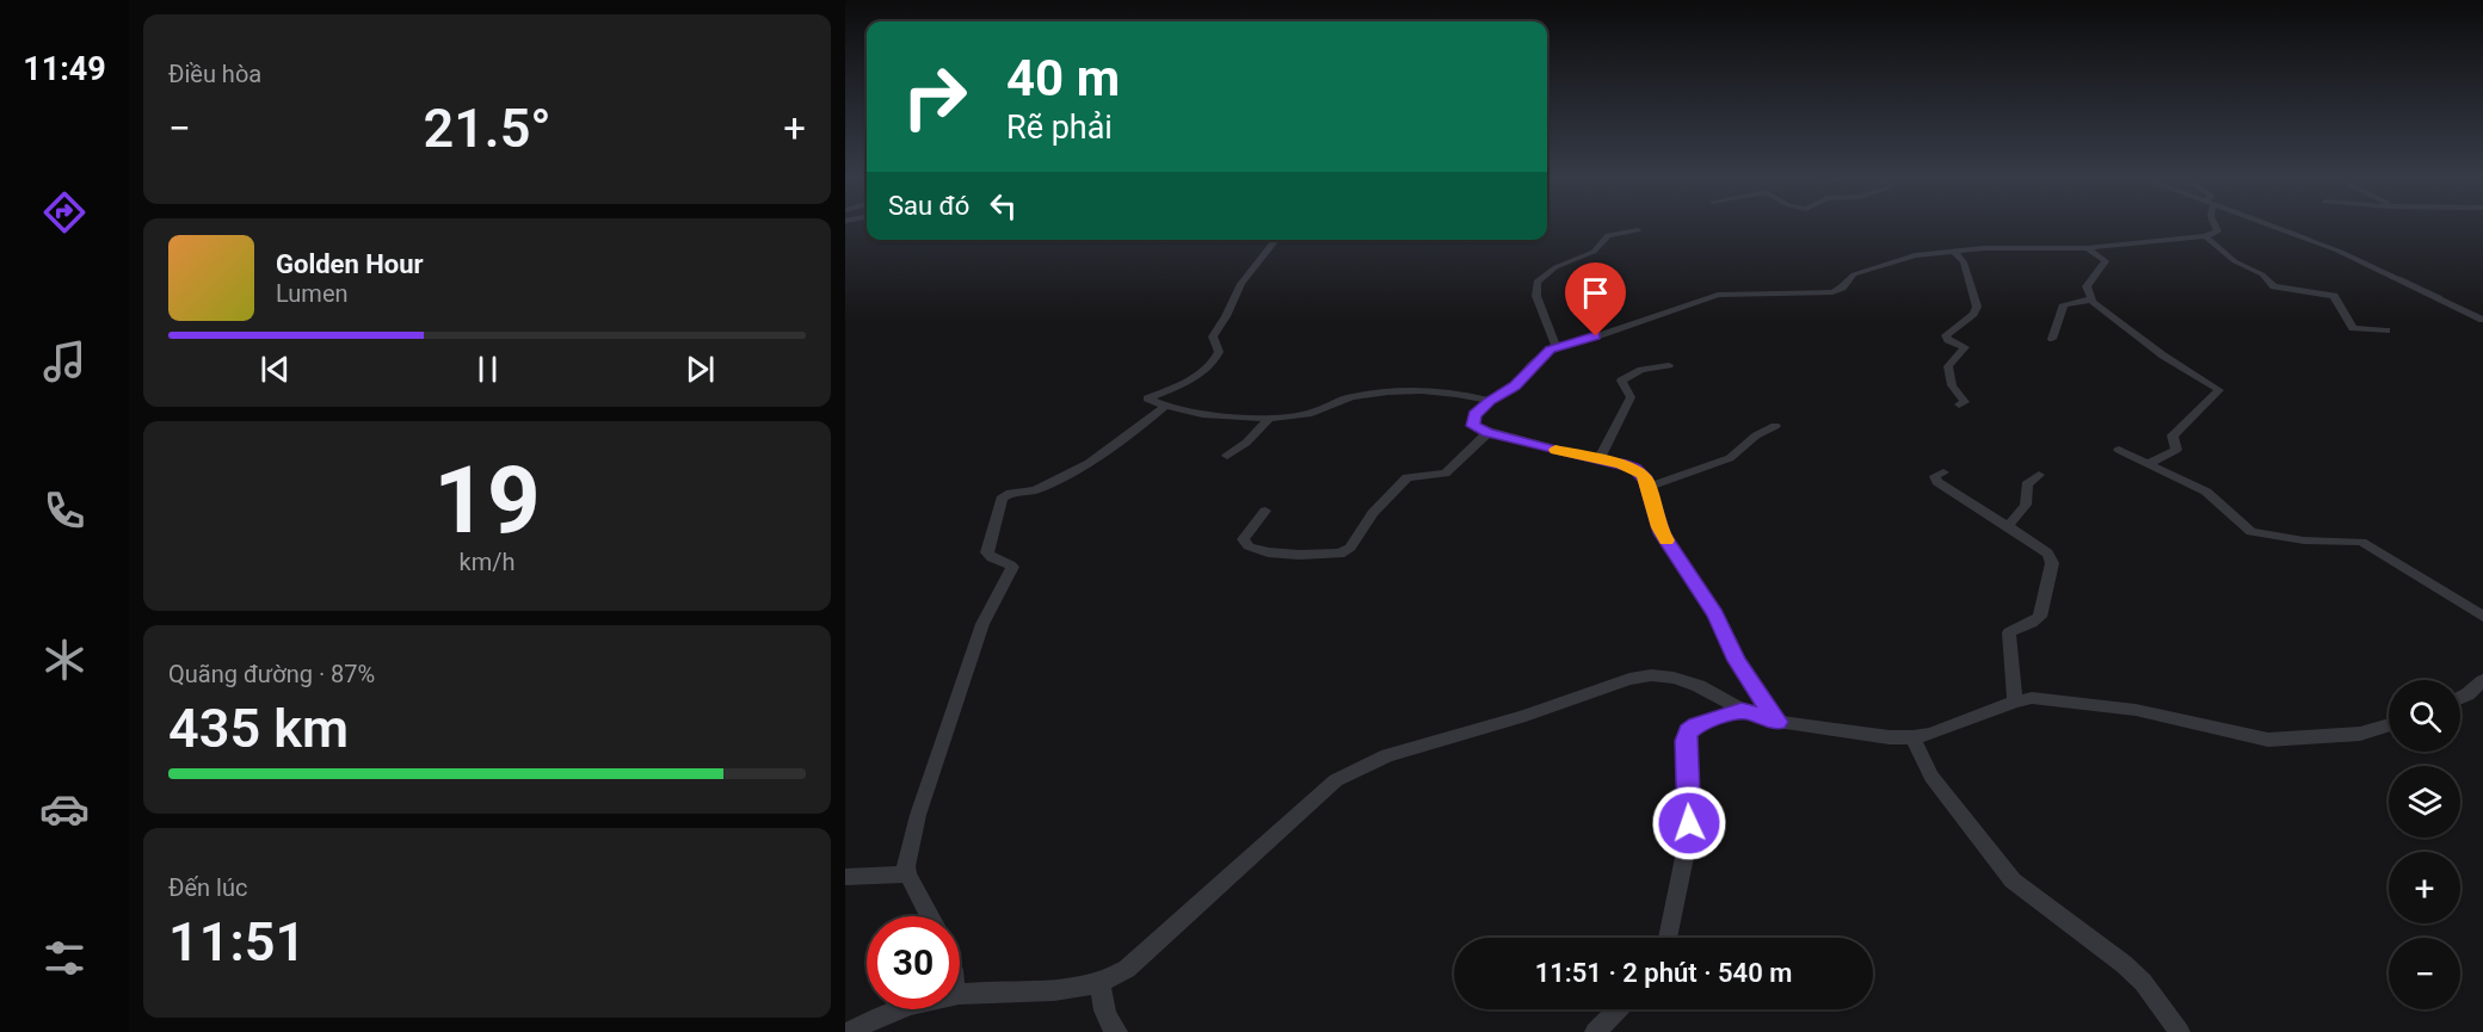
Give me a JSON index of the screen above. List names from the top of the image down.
{
  "page": {
    "tabs": "11:49",
    "tile": [
      "Điều hòa",
      ["19", "km/h"],
      ["Quãng đường · 87%", "435 km"],
      ["Đến lúc", "11:51"]
    ],
    "turn": ["40 m", "Rẽ phải"],
    "heat": ["−", "21.5°", "+"],
    "then": "Sau đó",
    "song": ["Golden Hour", "Lumen"],
    "map_buttons": ["+", "−"],
    "limit": "30",
    "trip": "11:51 · 2 phút · 540 m"
  }
}
